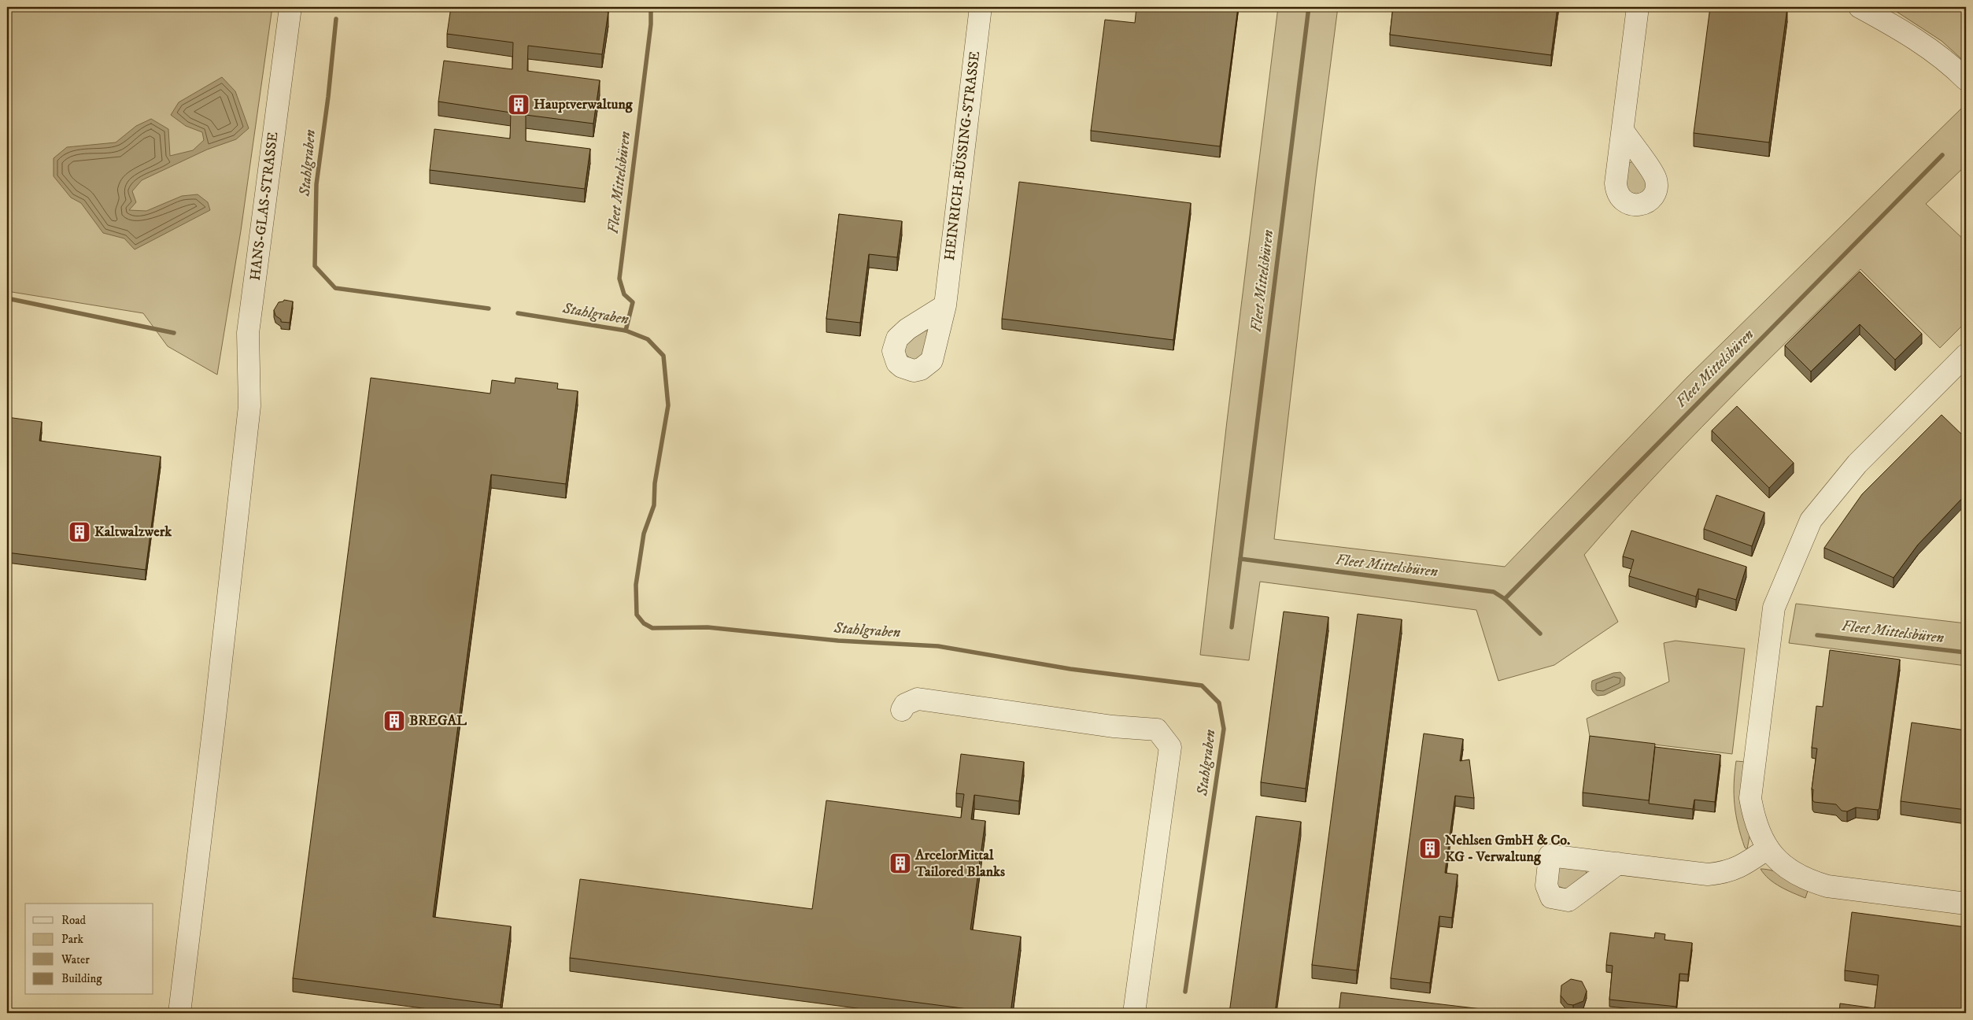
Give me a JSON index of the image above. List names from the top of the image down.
{
  "streets": {
    "street": ["HEINRICH-BÜSSING-STRASSE", "HANS-GLAS-STRASSE"]
  },
  "water": ["Stahlgraben", "Fleet Mittelsbüren"],
  "places": {
    "building": [
      "Hauptverwaltung",
      "Kaltwalzwerk",
      "BREGAL",
      "Nehlsen GmbH & Co. KG - Verwaltung",
      "ArcelorMittal Tailored Blanks"
    ]
  },
  "legend": [
    "Road",
    "Park",
    "Water",
    "Building"
  ]
}
